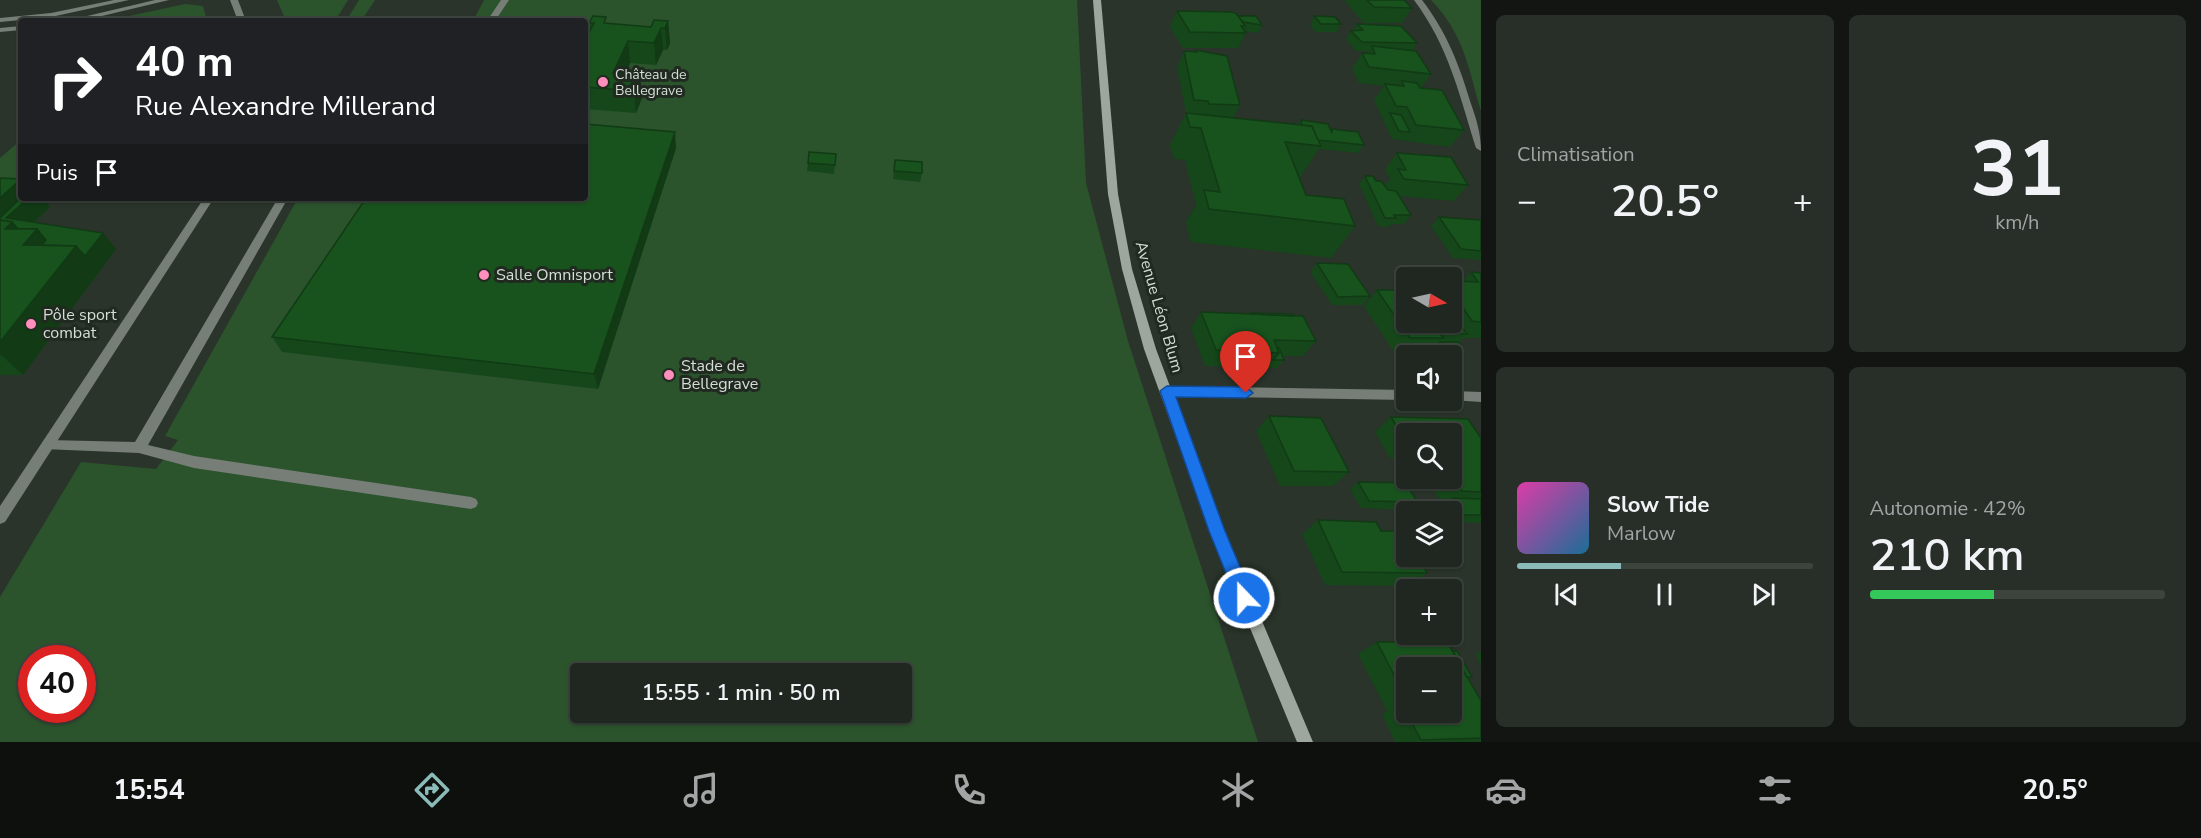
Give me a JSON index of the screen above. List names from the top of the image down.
{
  "streets": {
    "street": ["Avenue Léon Blum"]
  },
  "places": [
    "Château de Bellegrave",
    "Salle Omnisport",
    "Pôle sport combat",
    "Stade de Bellegrave"
  ],
  "north": "right",
  "page": {
    "tile": [
      "Climatisation",
      ["31", "km/h"],
      ["Autonomie · 42%", "210 km"]
    ],
    "turn": ["40 m", "Rue Alexandre Millerand"],
    "then": "Puis",
    "heat": ["−", "20.5°", "+"],
    "map_buttons": ["+", "−"],
    "song": ["Slow Tide", "Marlow"],
    "limit": "40",
    "trip": "15:55 · 1 min · 50 m",
    "tabs": ["15:54", "20.5°"]
  }
}
